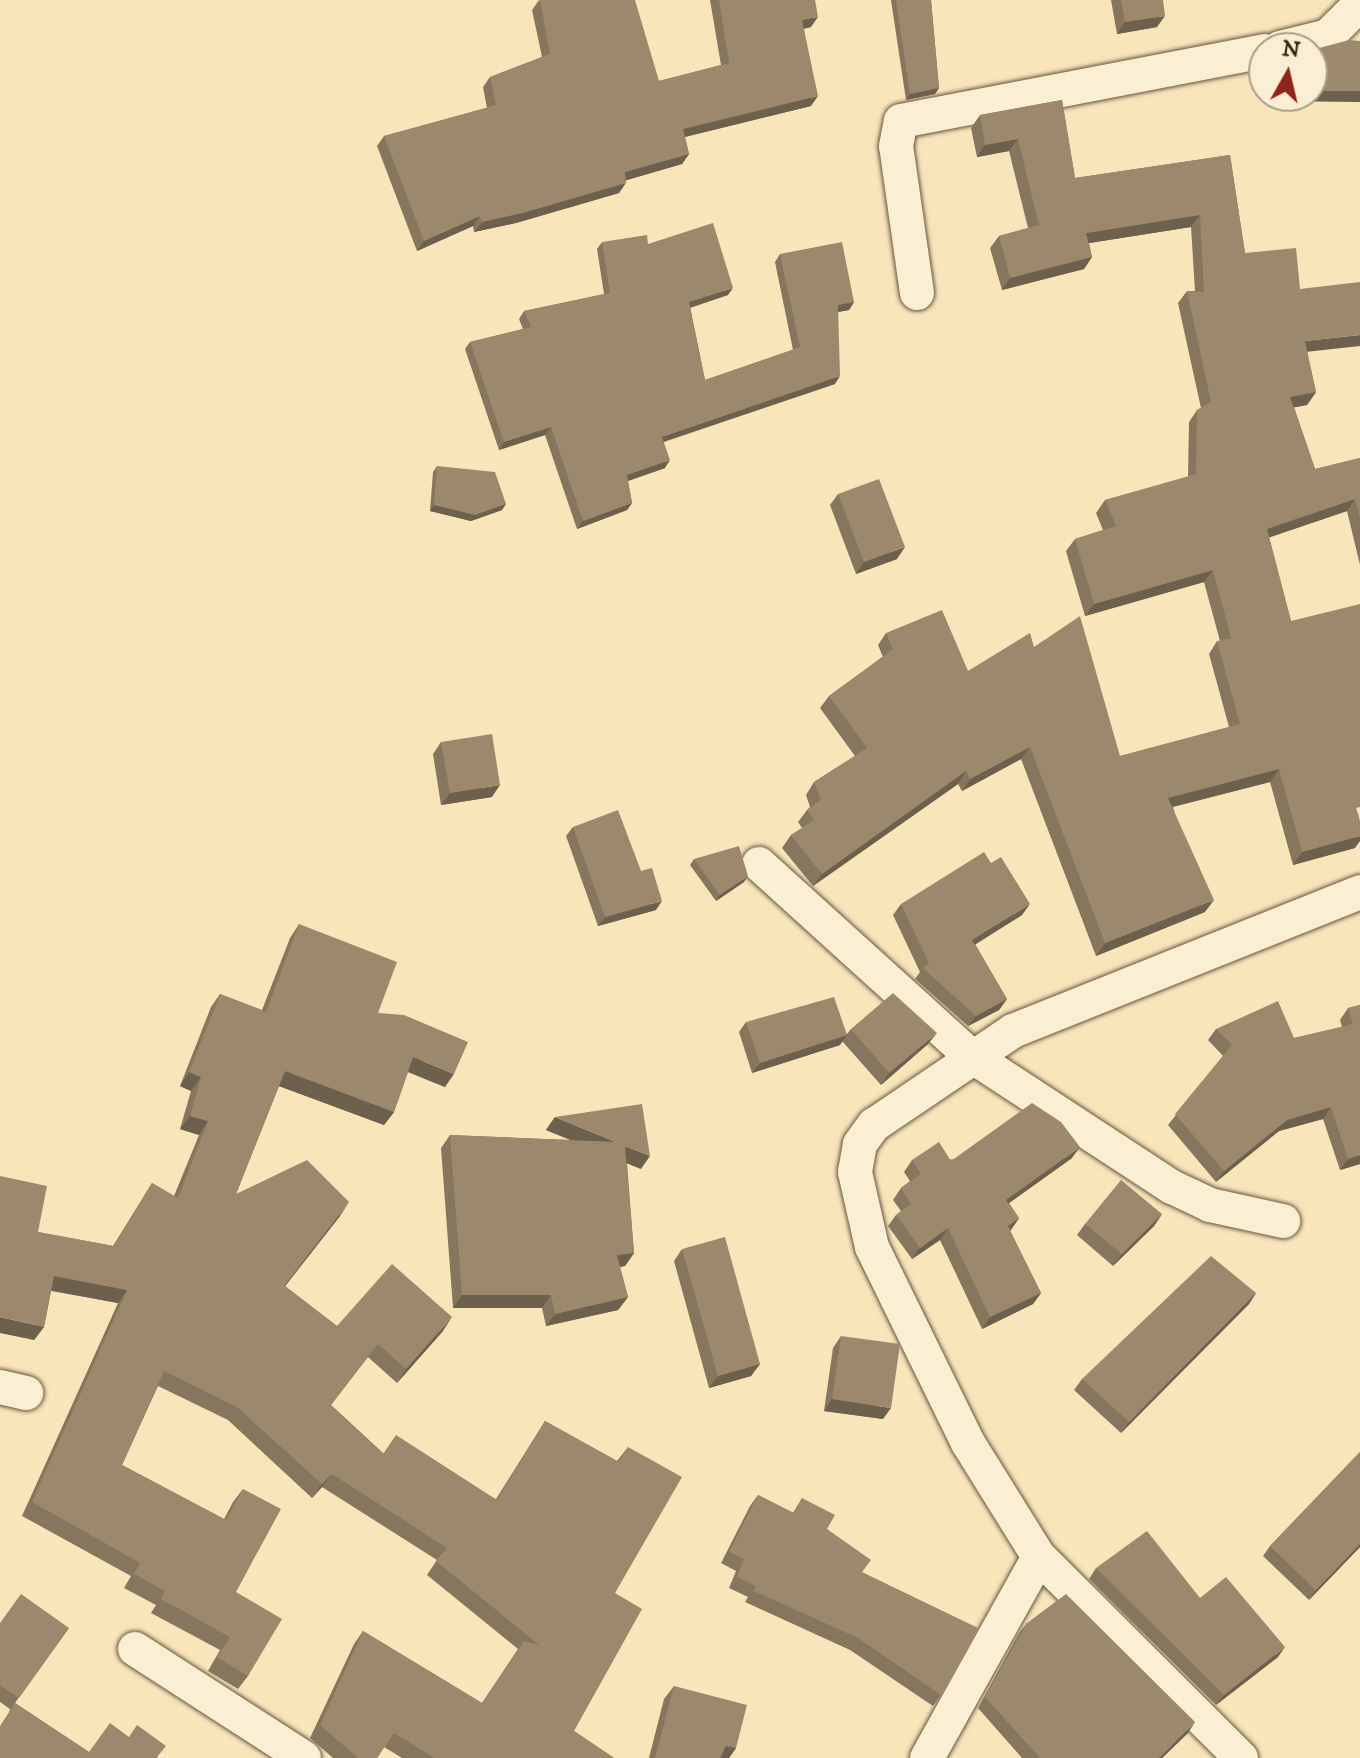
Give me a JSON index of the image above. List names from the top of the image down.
{
  "north": "top"
}
